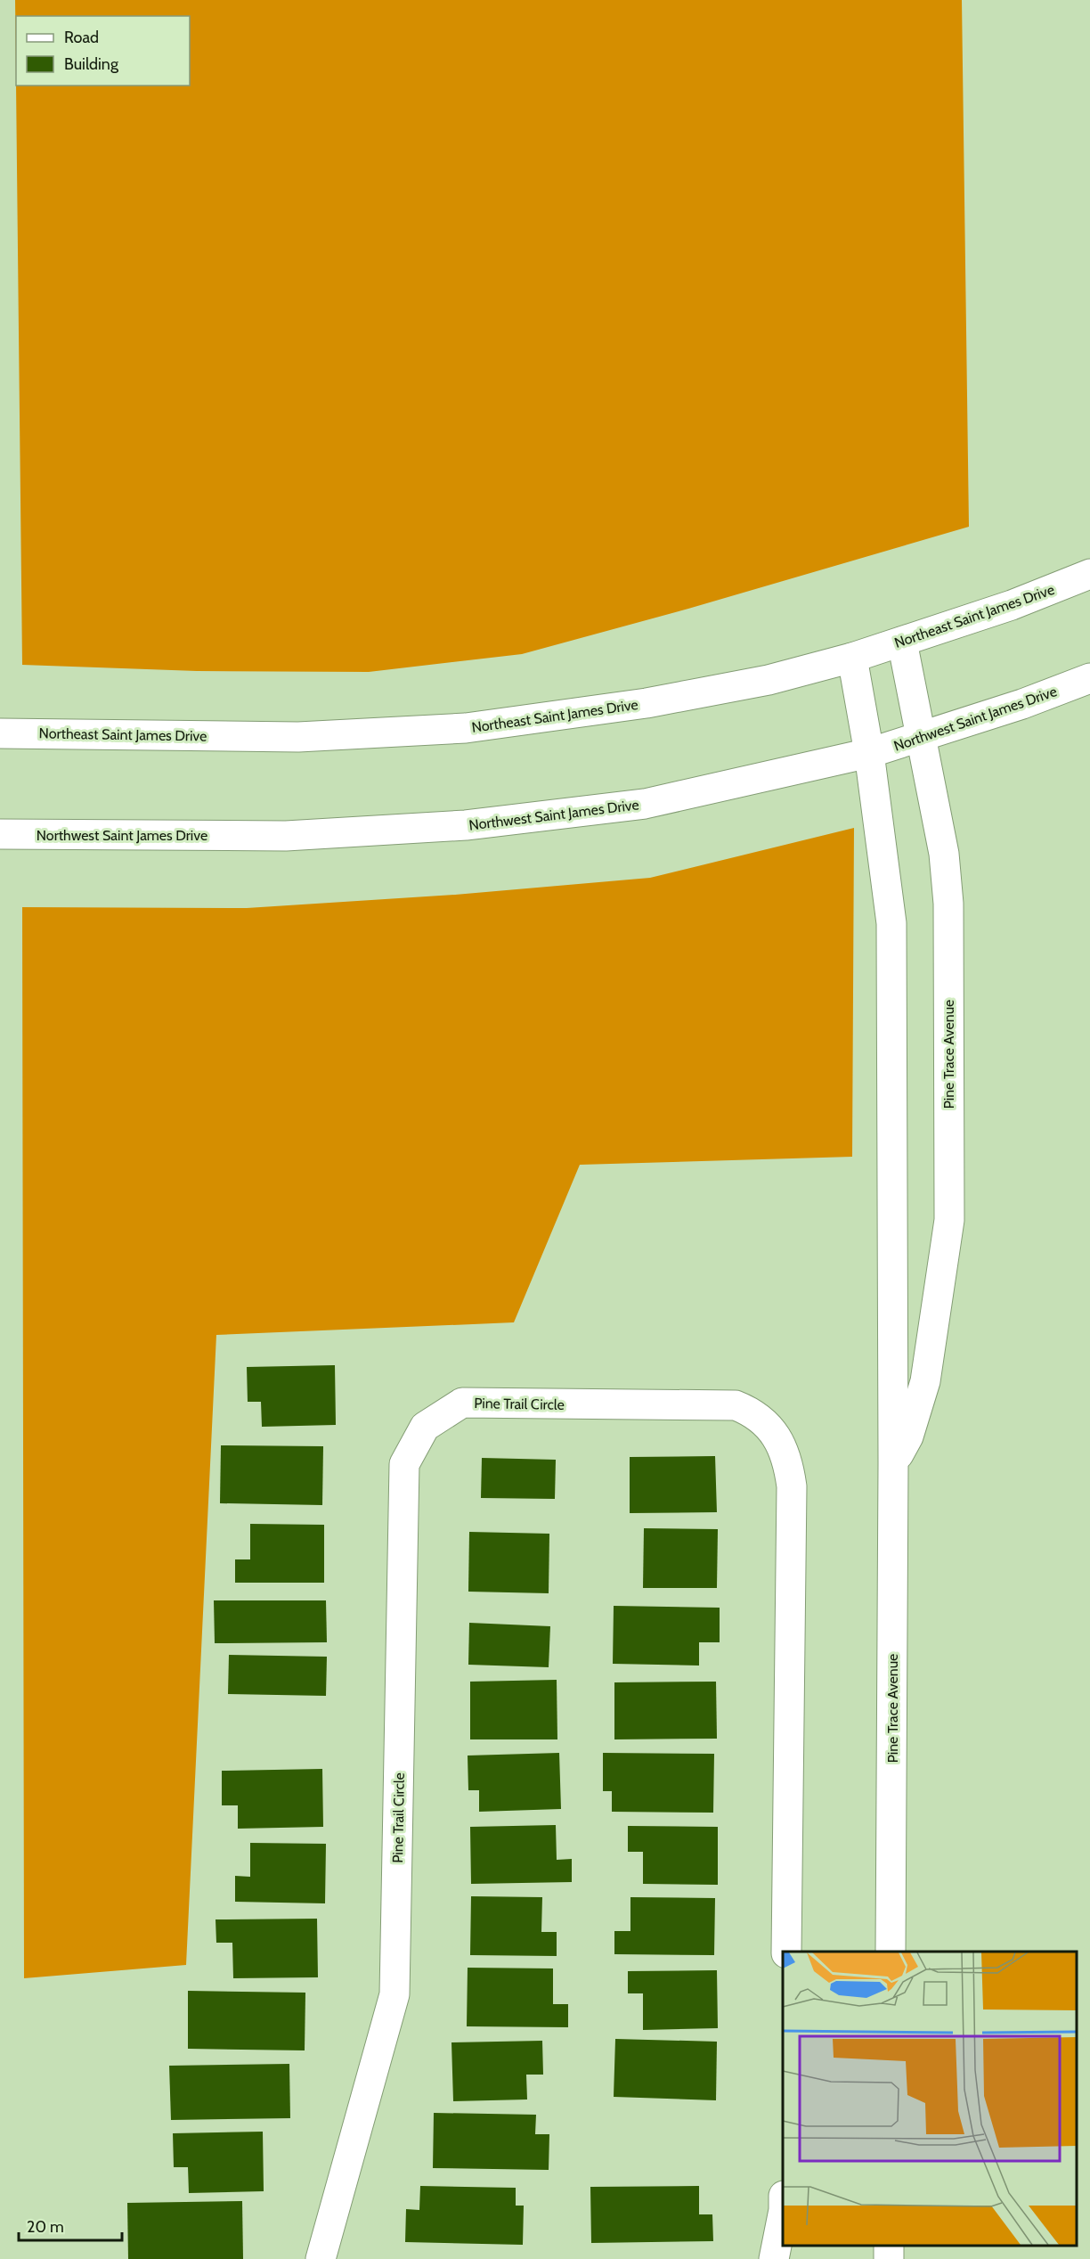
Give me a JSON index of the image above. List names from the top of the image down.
{
  "streets": {
    "street": [
      "Northeast Saint James Drive",
      "Northwest Saint James Drive",
      "Pine Trace Avenue",
      "Pine Trail Circle"
    ]
  },
  "crossings": [
    ["Northeast Saint James Drive", "Pine Trace Avenue"],
    ["Northwest Saint James Drive", "Pine Trace Avenue"]
  ],
  "legend": ["Road", "Building"],
  "scale_bar": "20 m"
}
